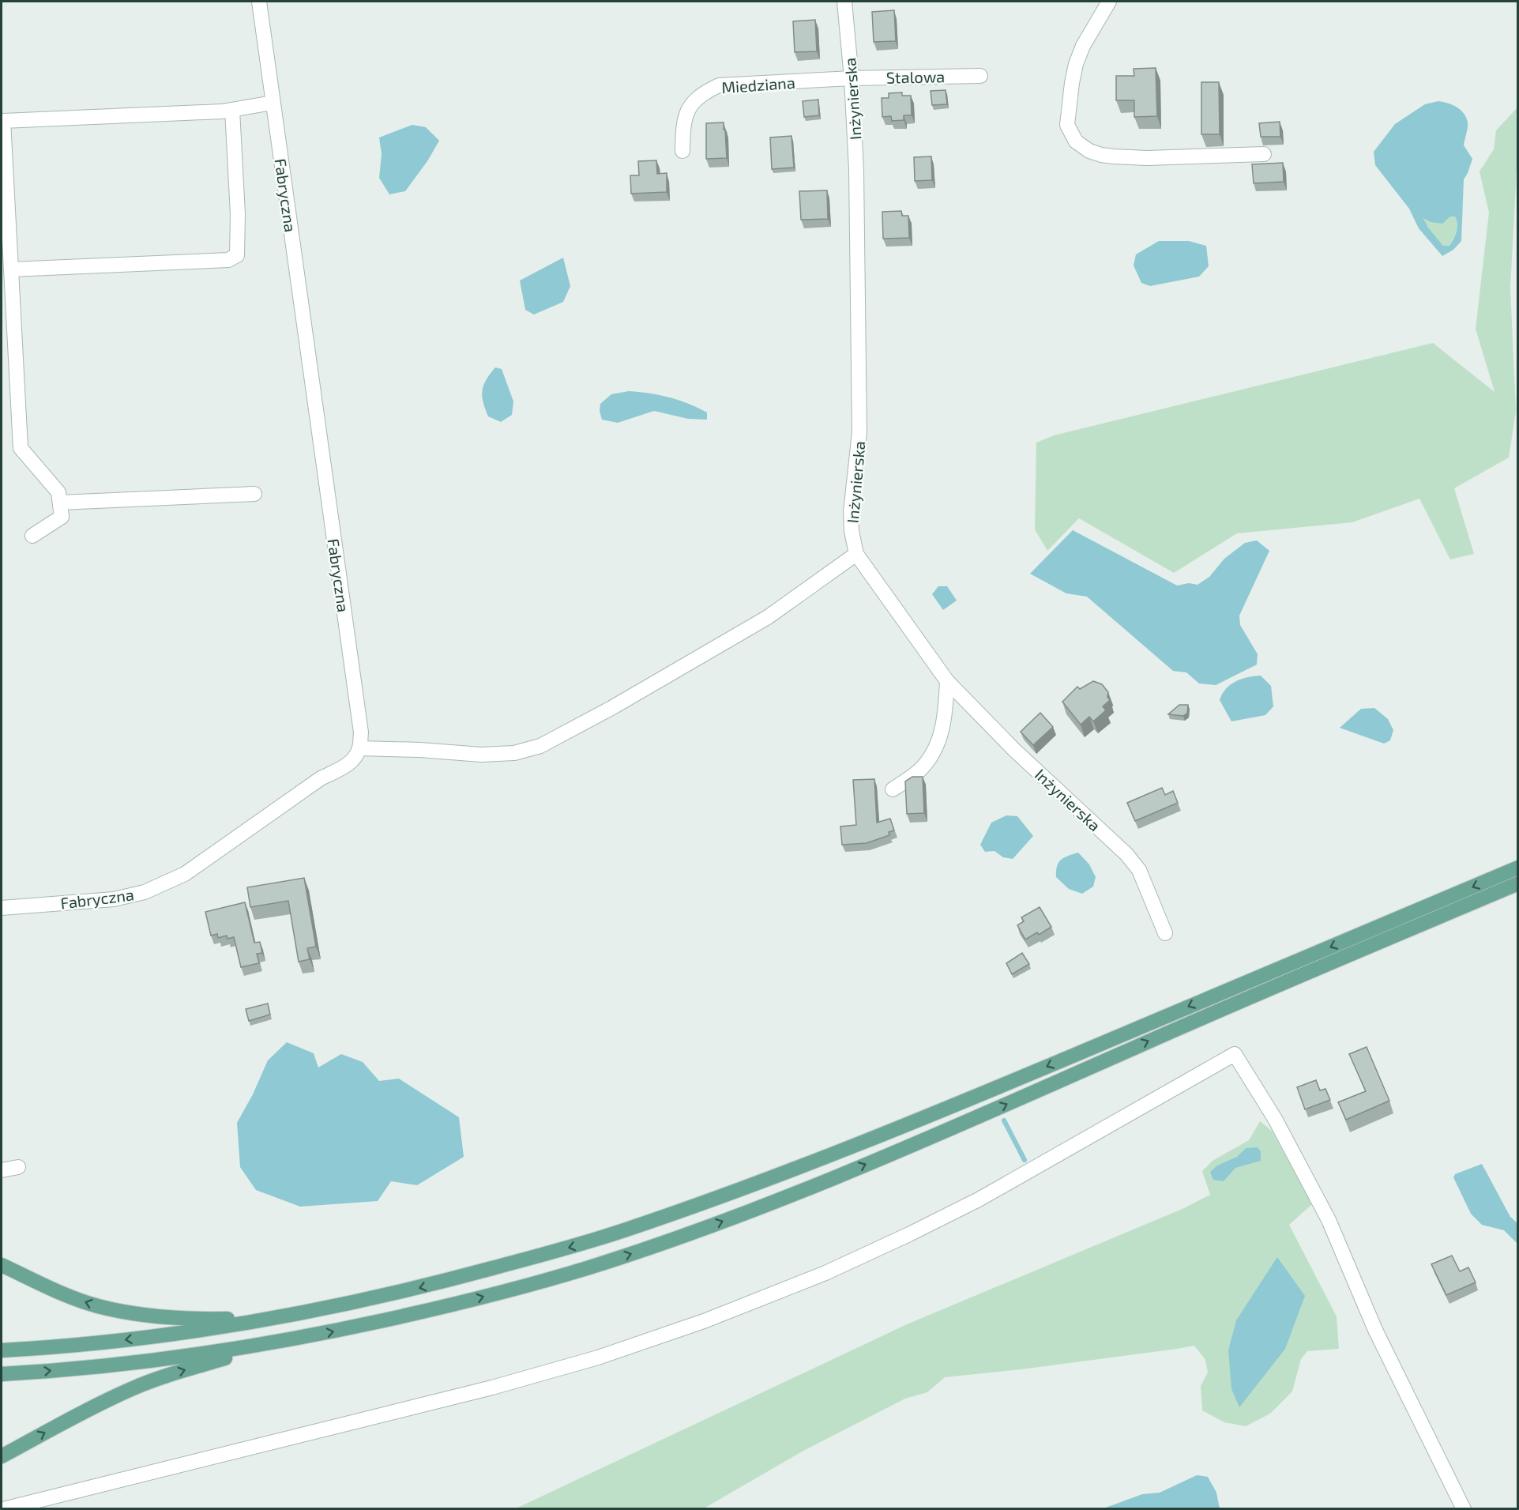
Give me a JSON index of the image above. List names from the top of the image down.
{
  "streets": {
    "street": [
      "Stalowa",
      "Miedziana",
      "Inżynierska",
      "Fabryczna"
    ]
  },
  "crossings": [
    ["Stalowa", "Miedziana"],
    ["Stalowa", "Inżynierska"],
    ["Miedziana", "Inżynierska"]
  ]
}
